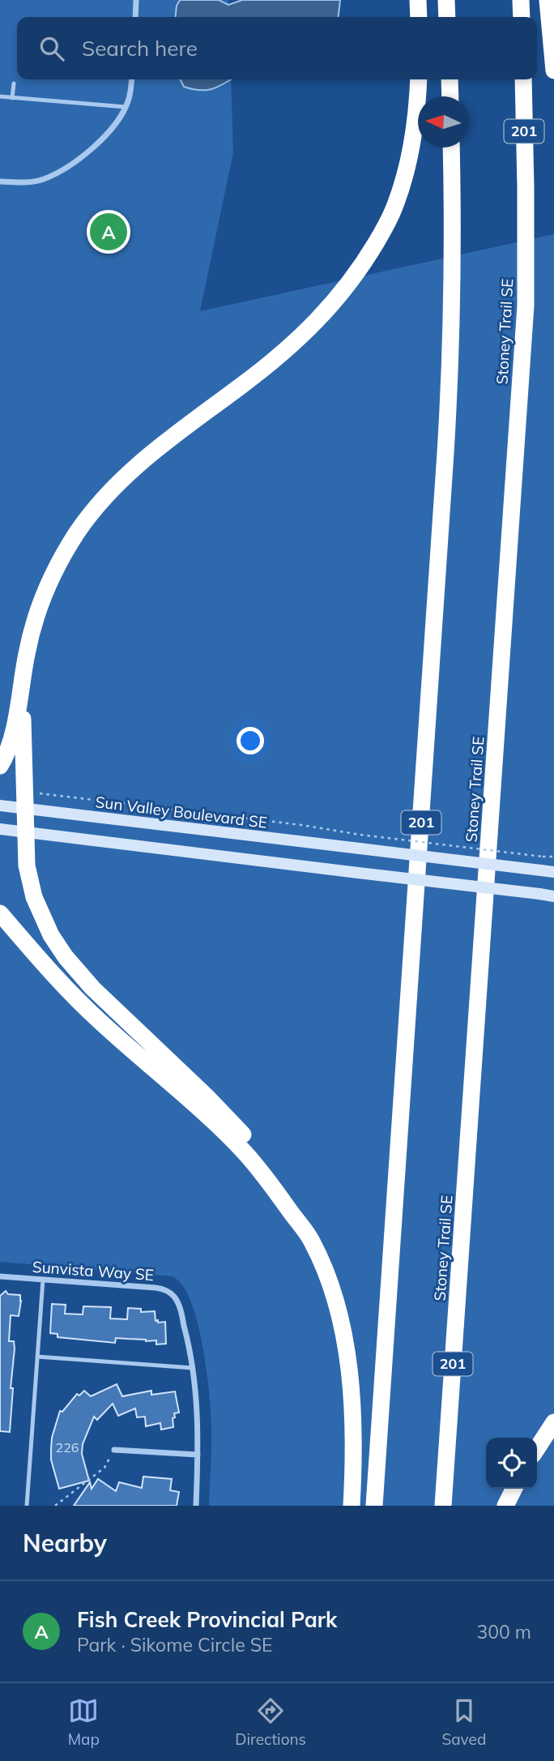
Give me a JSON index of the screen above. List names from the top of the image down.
{
  "streets": {
    "highway": ["201", "Stoney Trail SE"],
    "main road": ["Sun Valley Boulevard SE"],
    "street": ["Sunvista Way SE"]
  },
  "house_numbers": ["226"],
  "north": "left",
  "page": {
    "search": "Search here",
    "pins": "A",
    "heading": "Nearby",
    "list": [
      {
        "mark": "A",
        "name": "Fish Creek Provincial Park",
        "note": "Park · Sikome Circle SE",
        "value": "300 m"
      }
    ],
    "nav": ["Map", "Directions", "Saved"]
  }
}
